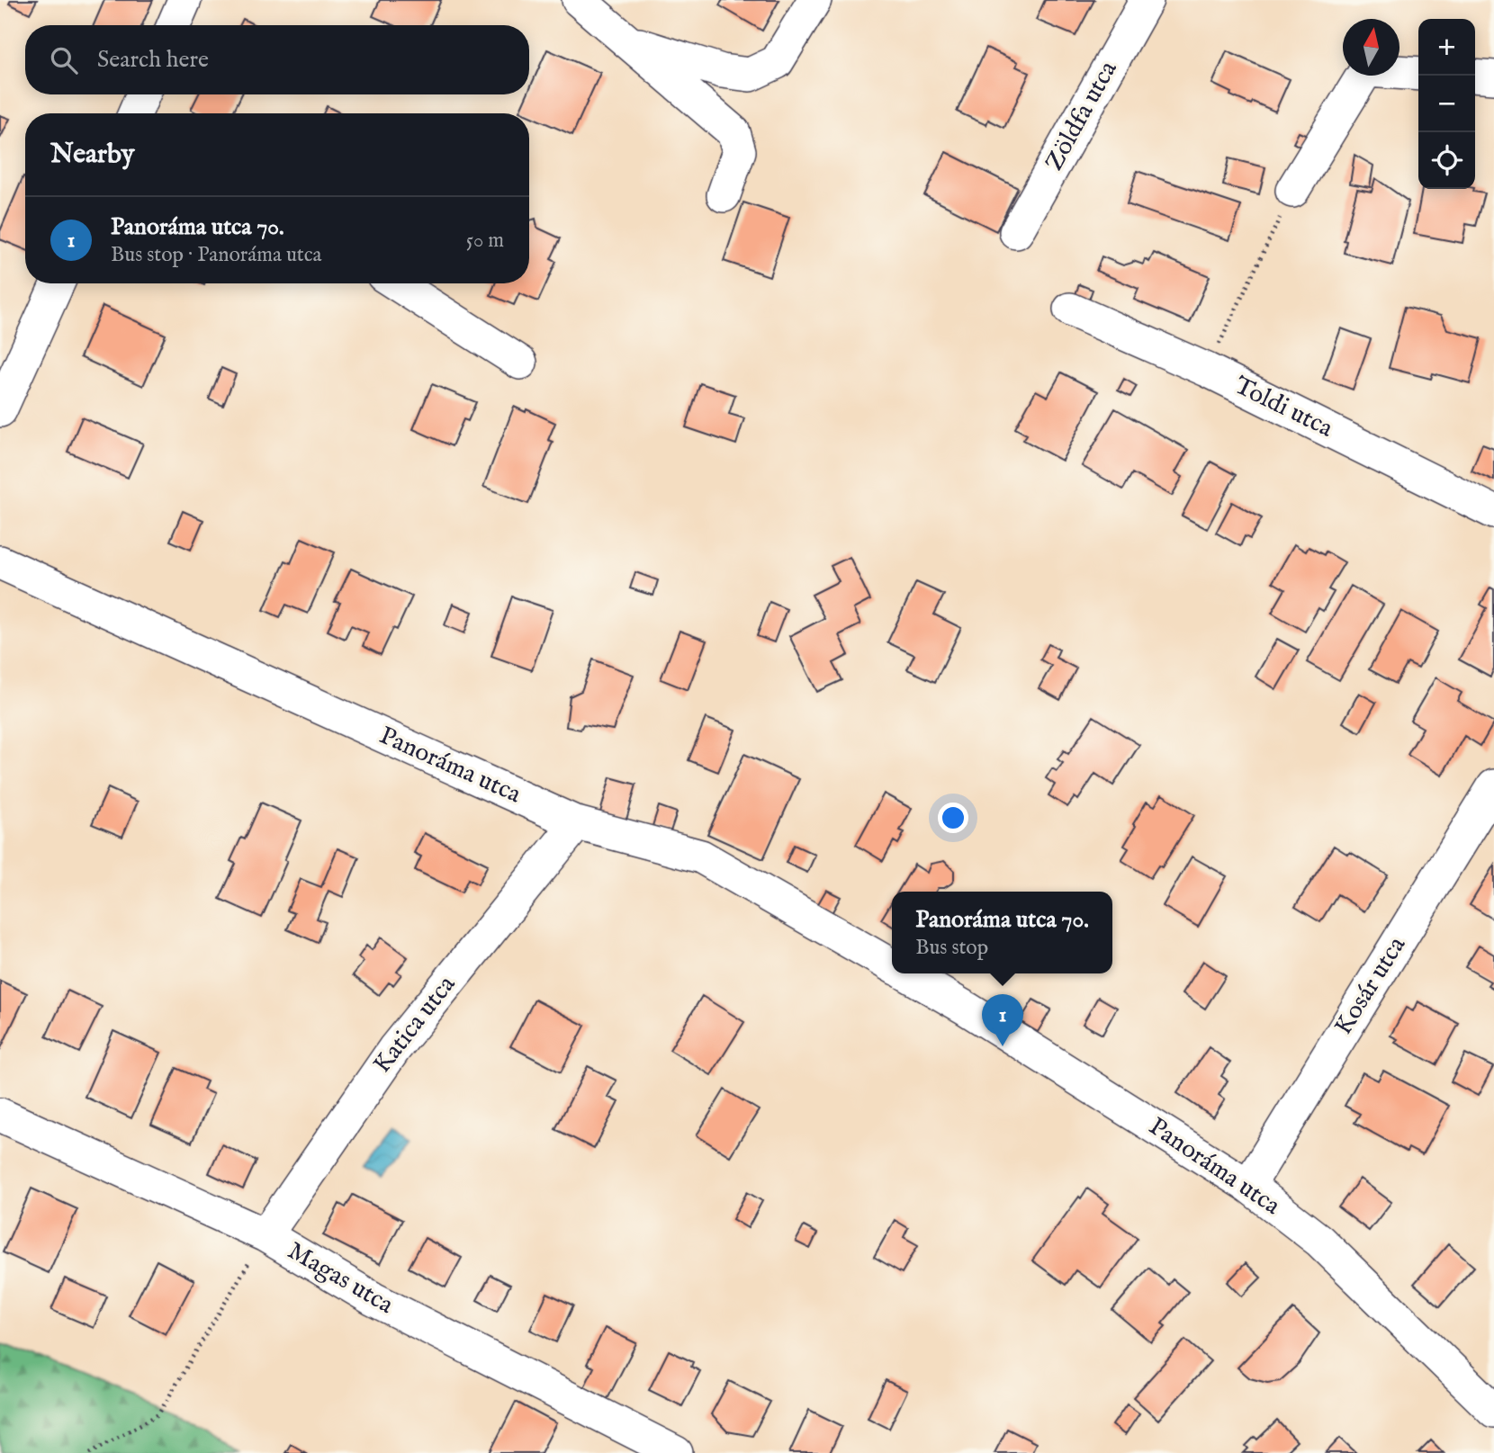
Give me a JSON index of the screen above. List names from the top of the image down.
{
  "streets": {
    "street": [
      "Zöldfa utca",
      "Toldi utca",
      "Panoráma utca",
      "Kosár utca",
      "Katica utca",
      "Magas utca"
    ]
  },
  "crossings": [
    ["Panoráma utca", "Kosár utca"],
    ["Panoráma utca", "Katica utca"],
    ["Katica utca", "Magas utca"]
  ],
  "north": "top",
  "page": {
    "map_buttons": ["+", "−"],
    "search": "Search here",
    "heading": "Nearby",
    "list": [
      {
        "mark": "1",
        "name": "Panoráma utca 70.",
        "note": "Bus stop · Panoráma utca",
        "value": "50 m"
      }
    ],
    "popup": ["Panoráma utca 70.", "Bus stop"],
    "pins": "1"
  }
}
